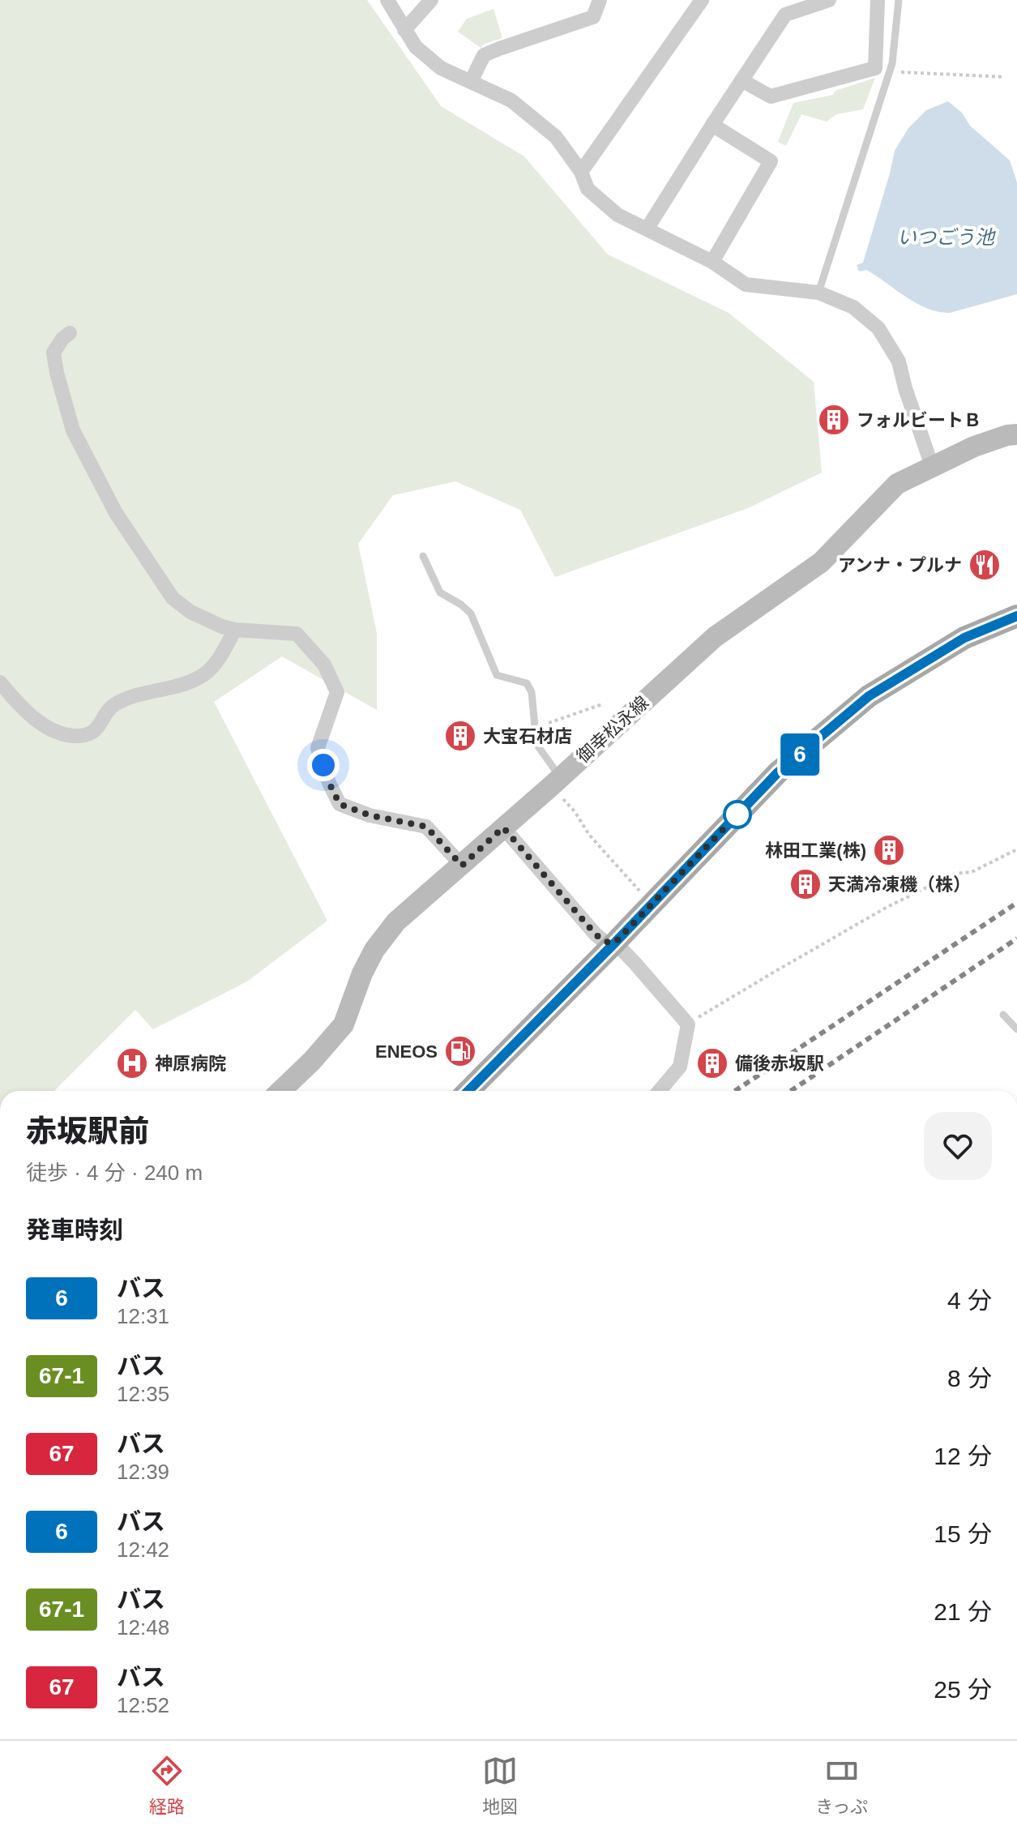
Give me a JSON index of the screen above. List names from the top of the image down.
{
  "streets": {
    "main road": ["御幸松永線"]
  },
  "water": ["いつごう池"],
  "places": {
    "building": [
      "フォルビートＢ",
      "大宝石材店",
      "林田工業(株)",
      "天満冷凍機（株）",
      "備後赤坂駅"
    ],
    "restaurant": ["アンナ・プルナ"],
    "fuel station": ["ENEOS"],
    "hospital": ["神原病院"]
  },
  "lines": ["bus line 6"],
  "page": {
    "on_map": "6",
    "heading": [
      ["赤坂駅前", "徒歩 · 4 分 · 240 m"],
      "発車時刻"
    ],
    "list": [
      {
        "mark": "6",
        "name": "バス",
        "note": "12:31",
        "value": "4 分"
      },
      {
        "mark": "67-1",
        "name": "バス",
        "note": "12:35",
        "value": "8 分"
      },
      {
        "mark": "67",
        "name": "バス",
        "note": "12:39",
        "value": "12 分"
      },
      {
        "mark": "6",
        "name": "バス",
        "note": "12:42",
        "value": "15 分"
      },
      {
        "mark": "67-1",
        "name": "バス",
        "note": "12:48",
        "value": "21 分"
      },
      {
        "mark": "67",
        "name": "バス",
        "note": "12:52",
        "value": "25 分"
      }
    ],
    "tabs": ["経路", "地図", "きっぷ"]
  }
}
